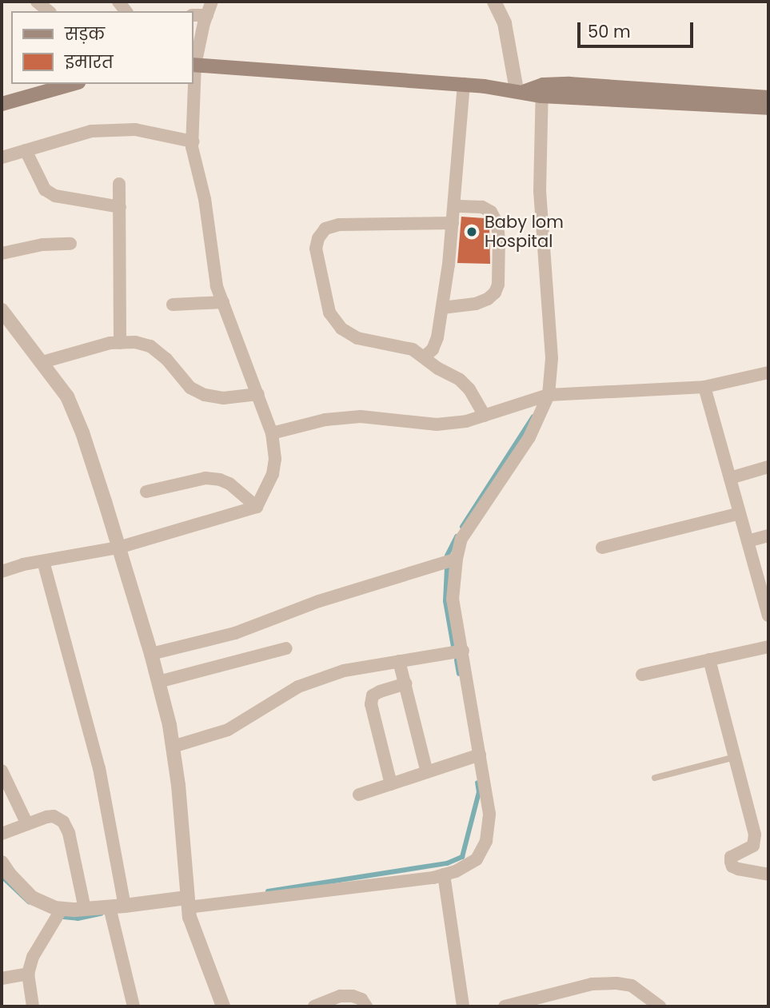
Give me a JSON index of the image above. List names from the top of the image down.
{
  "places": ["Baby lom Hospital"],
  "legend": ["सड़क", "इमारत"],
  "scale_bar": "50 m"
}
